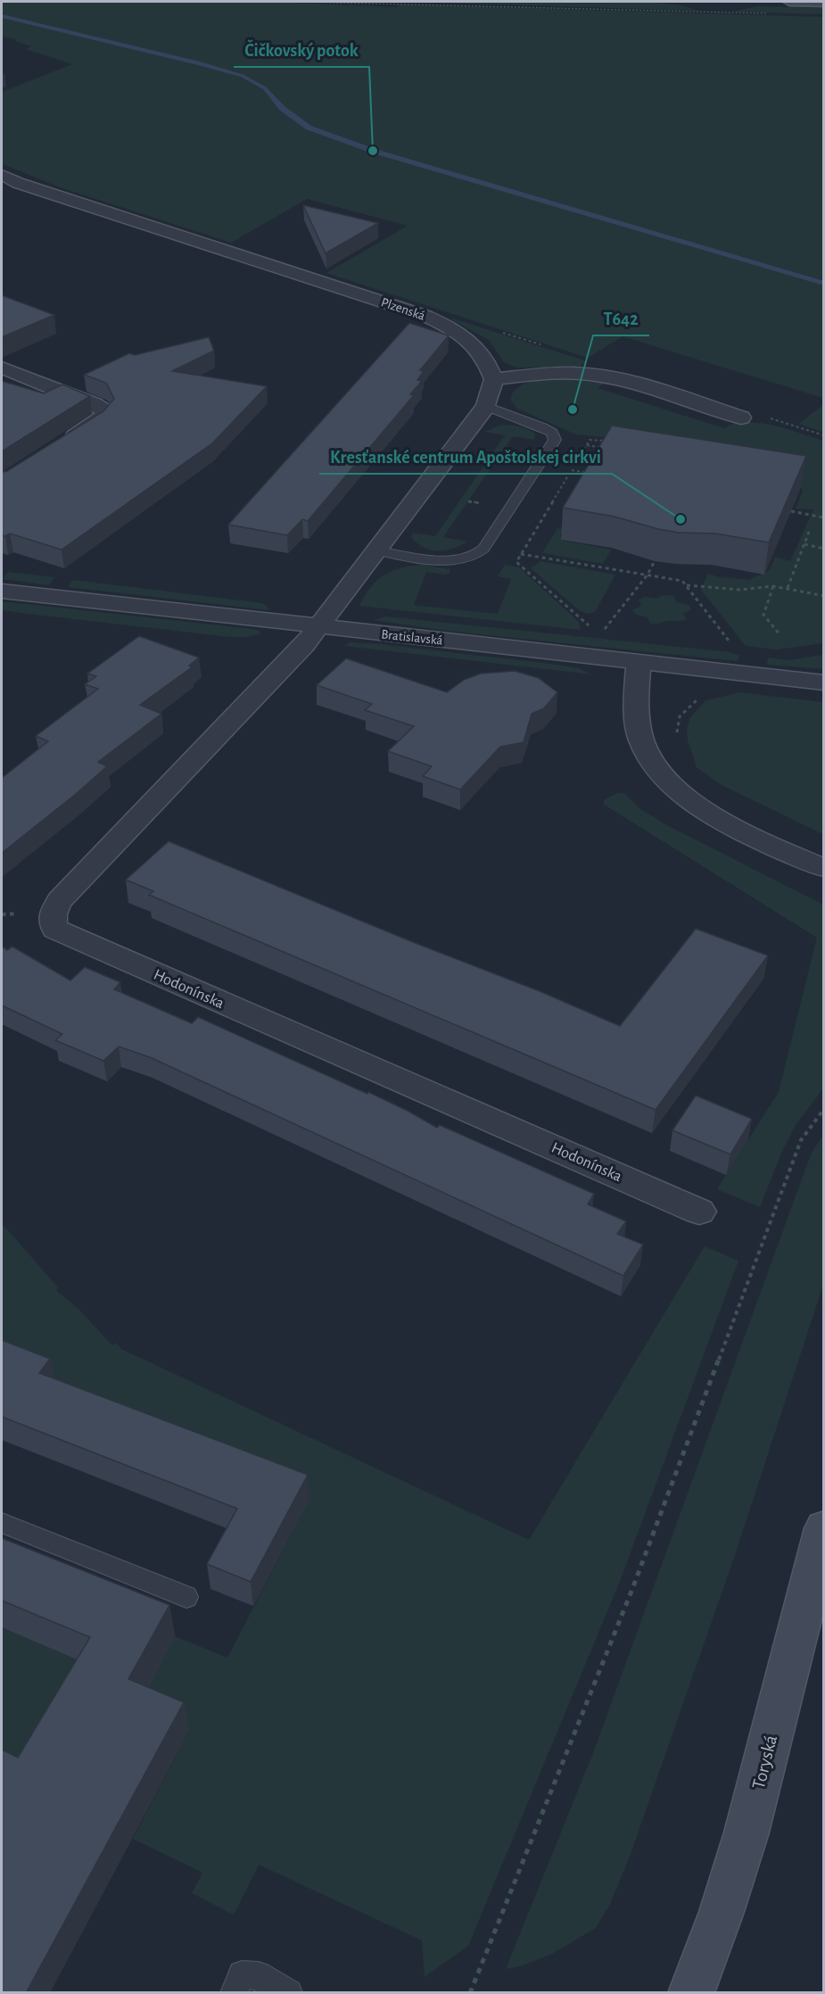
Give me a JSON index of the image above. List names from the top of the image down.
{
  "streets": {
    "street": [
      "Plzenská",
      "Bratislavská",
      "Hodonínska",
      "Toryská"
    ]
  },
  "crossings": [
    ["Bratislavská", "Hodonínska"]
  ],
  "places": ["Čičkovský potok", "T642", "Kresťanské centrum Apoštolskej cirkvi"]
}
